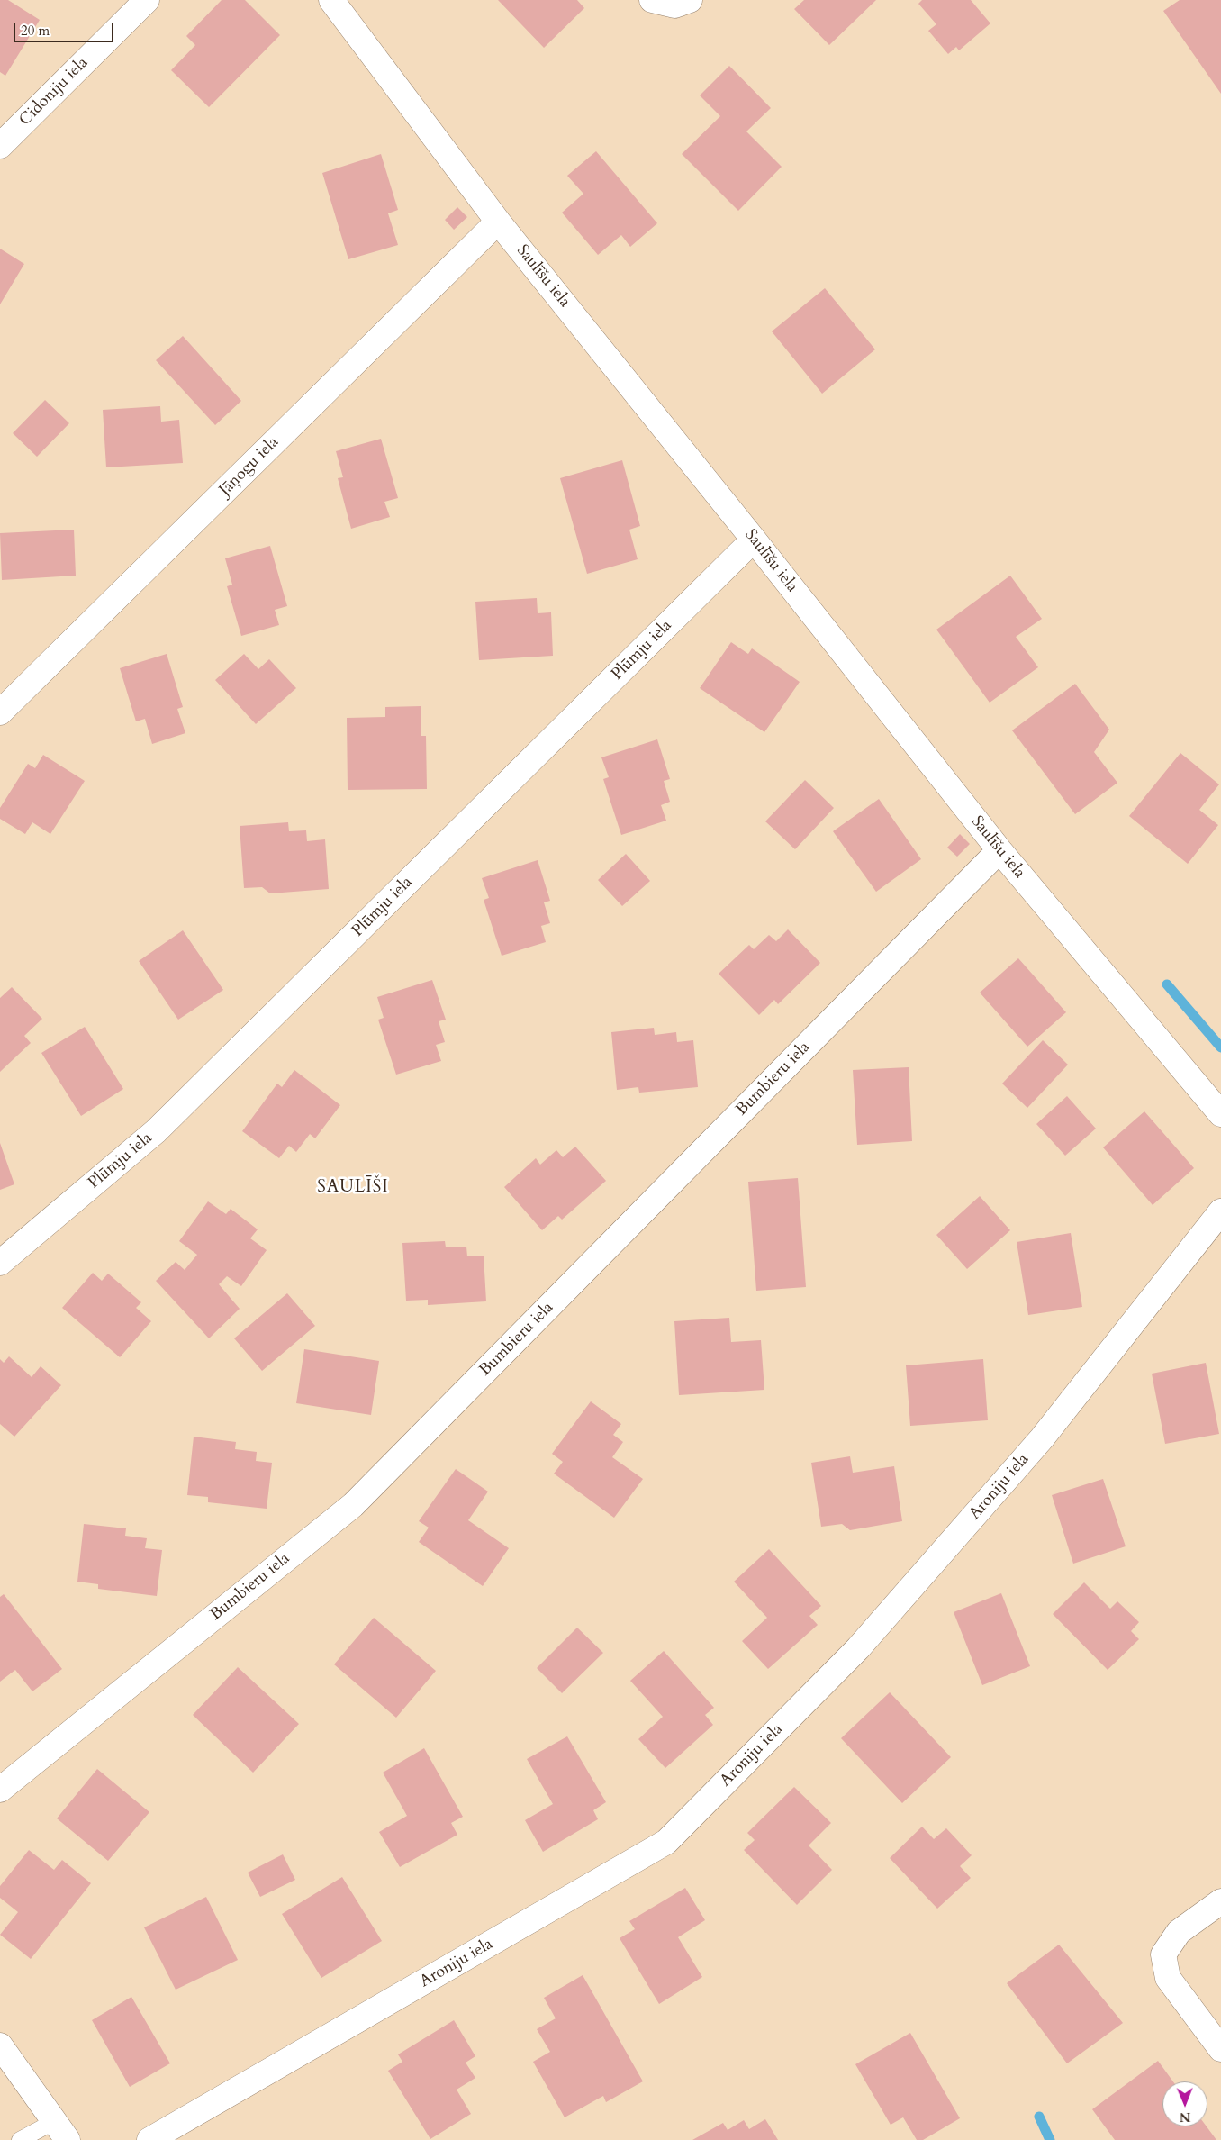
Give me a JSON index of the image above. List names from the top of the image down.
{
  "streets": {
    "street": [
      "Cidoniju iela",
      "Saulīšu iela",
      "Jāņogu iela",
      "Plūmju iela",
      "Bumbieru iela",
      "Aroniju iela"
    ]
  },
  "crossings": [
    ["Saulīšu iela", "Jāņogu iela"],
    ["Saulīšu iela", "Plūmju iela"],
    ["Saulīšu iela", "Bumbieru iela"]
  ],
  "districts": ["SAULĪŠI"],
  "scale_bar": "20 m",
  "north": "bottom"
}
